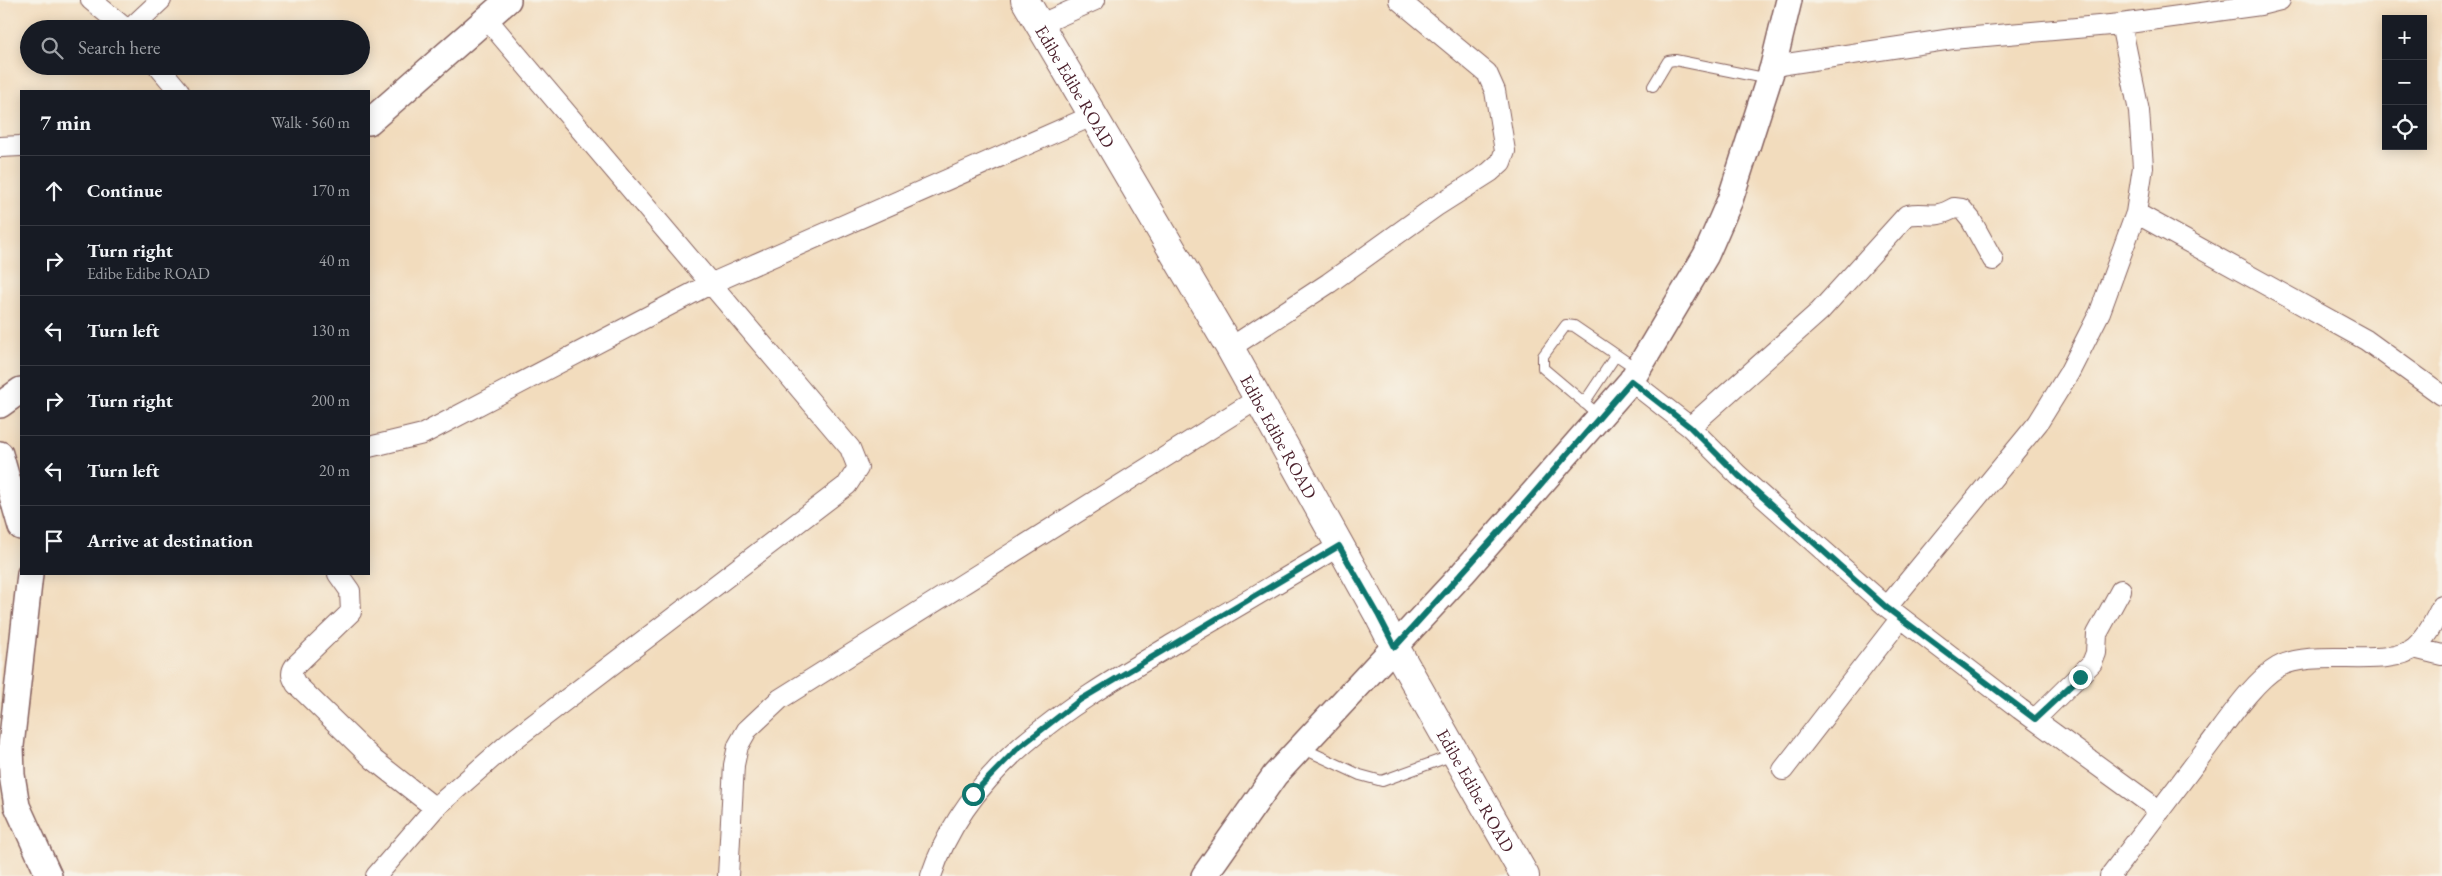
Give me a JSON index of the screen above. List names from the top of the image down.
{
  "streets": {
    "main road": ["Edibe Edibe ROAD"]
  },
  "page": {
    "map_buttons": ["+", "−"],
    "search": "Search here",
    "heading": ["7 min", "Walk · 560 m"],
    "list": [
      ["Continue", "170 m"],
      ["Turn right", "Edibe Edibe ROAD", "40 m"],
      ["Turn left", "130 m"],
      ["Turn right", "200 m"],
      ["Turn left", "20 m"],
      "Arrive at destination"
    ]
  }
}
